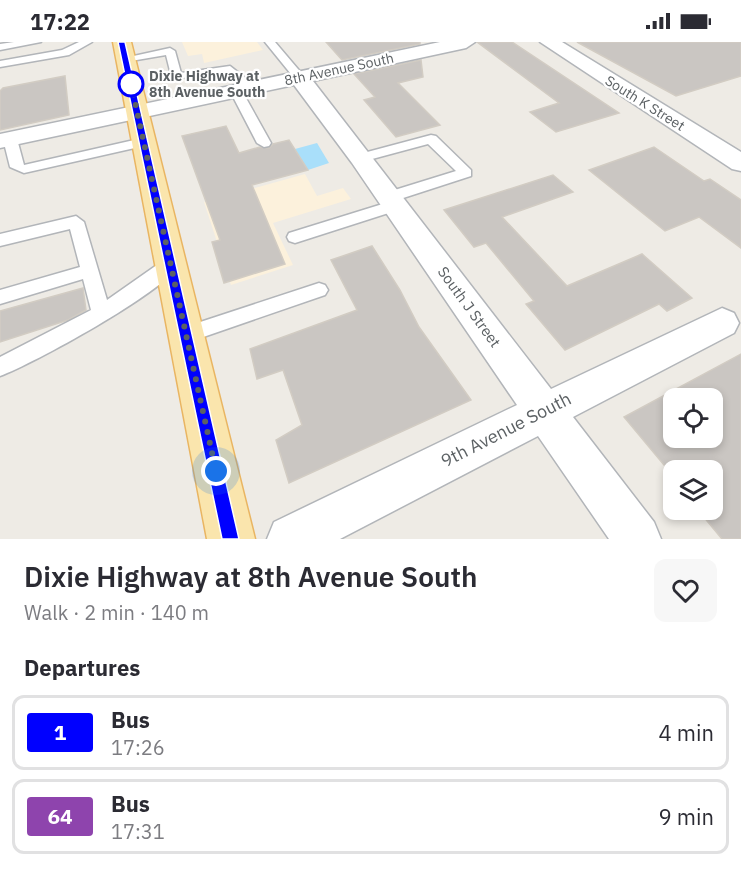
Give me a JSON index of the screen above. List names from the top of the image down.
{
  "streets": {
    "street": [
      "8th Avenue South",
      "South K Street",
      "South J Street",
      "9th Avenue South"
    ]
  },
  "crossings": [
    ["8th Avenue South", "South J Street"],
    ["South J Street", "9th Avenue South"]
  ],
  "places": ["Dixie Highway at 8th Avenue South"],
  "lines": ["bus line 1"],
  "page": {
    "status": "17:22",
    "heading": [
      ["Dixie Highway at 8th Avenue South", "Walk · 2 min · 140 m"],
      "Departures"
    ],
    "list": [
      {
        "mark": "1",
        "name": "Bus",
        "note": "17:26",
        "value": "4 min"
      },
      {
        "mark": "64",
        "name": "Bus",
        "note": "17:31",
        "value": "9 min"
      }
    ]
  }
}
